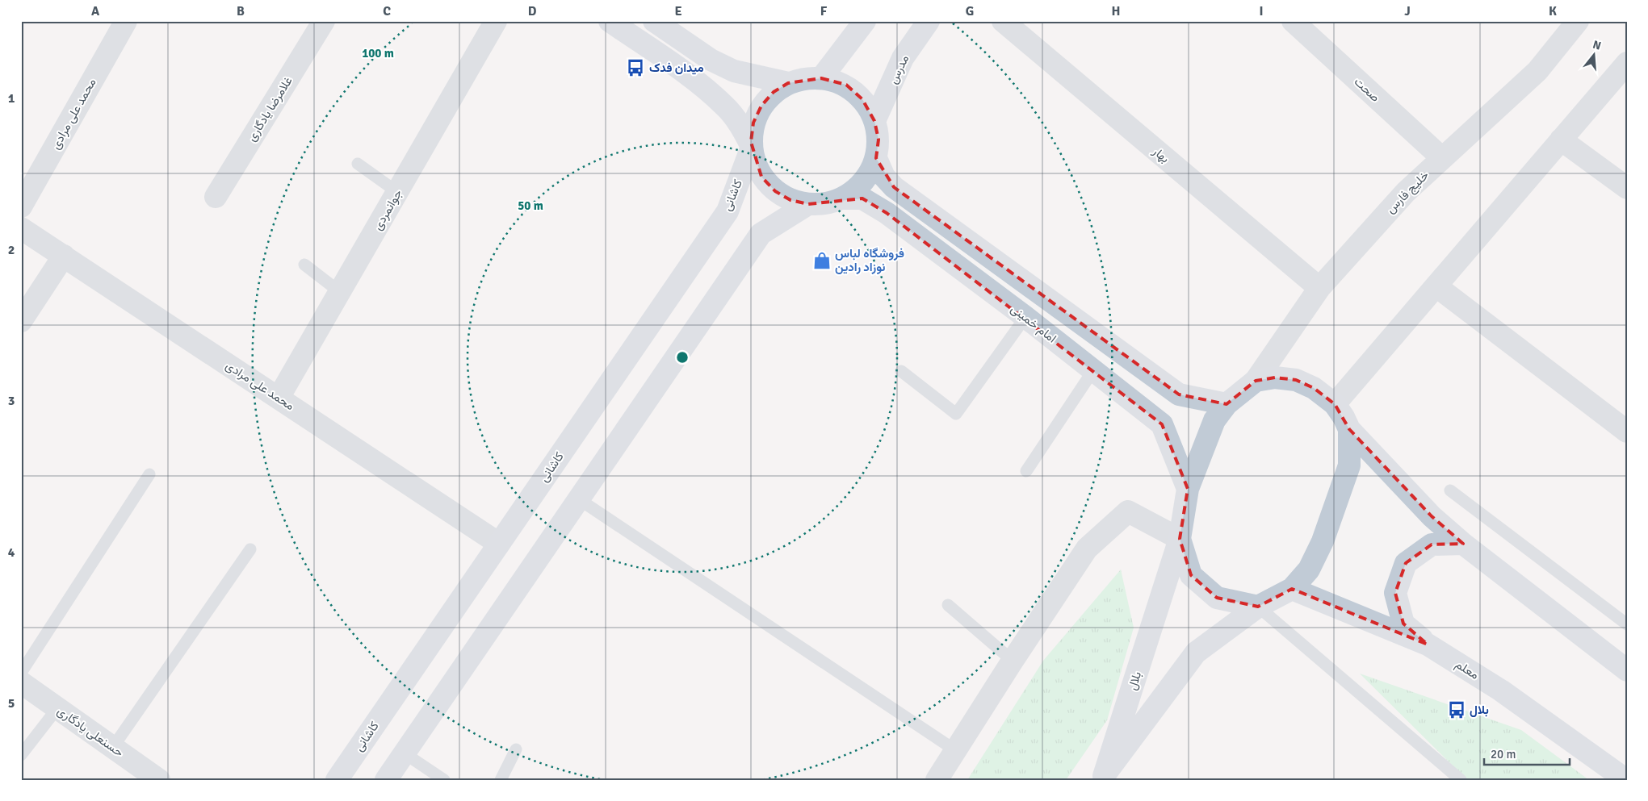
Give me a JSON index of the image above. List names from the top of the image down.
{
  "streets": {
    "main road": [
      "مدرس",
      "کاشانی",
      "امام خمینی",
      "معلم",
      "بلال"
    ],
    "street": [
      "صحت",
      "غلامرضا یادگاری",
      "محمد علی مرادی",
      "بهار",
      "خلیج فارس",
      "جوانمردی",
      "حسنعلی یادگاری"
    ]
  },
  "crossings": [
    ["مدرس", "کاشانی"],
    ["مدرس", "امام خمینی"],
    ["صحت", "خلیج فارس"],
    ["محمد علی مرادی", "کاشانی"],
    ["محمد علی مرادی", "جوانمردی"],
    ["بهار", "خلیج فارس"],
    ["خلیج فارس", "بلال"],
    ["کاشانی", "امام خمینی"],
    ["امام خمینی", "بلال"],
    ["معلم", "بلال"]
  ],
  "places": {
    "bus stop": ["میدان فدک", "بلال"],
    "shop": ["فروشگاه لباس نوزاد رادین"]
  },
  "scale_bar": "20 m",
  "north": "top",
  "grid": {
    "columns": [
      "A",
      "B",
      "C",
      "D",
      "E",
      "F",
      "G",
      "H",
      "I",
      "J",
      "K"
    ],
    "rows": [
      "1",
      "2",
      "3",
      "4",
      "5"
    ]
  },
  "rings": ["100 m", "50 m"]
}
